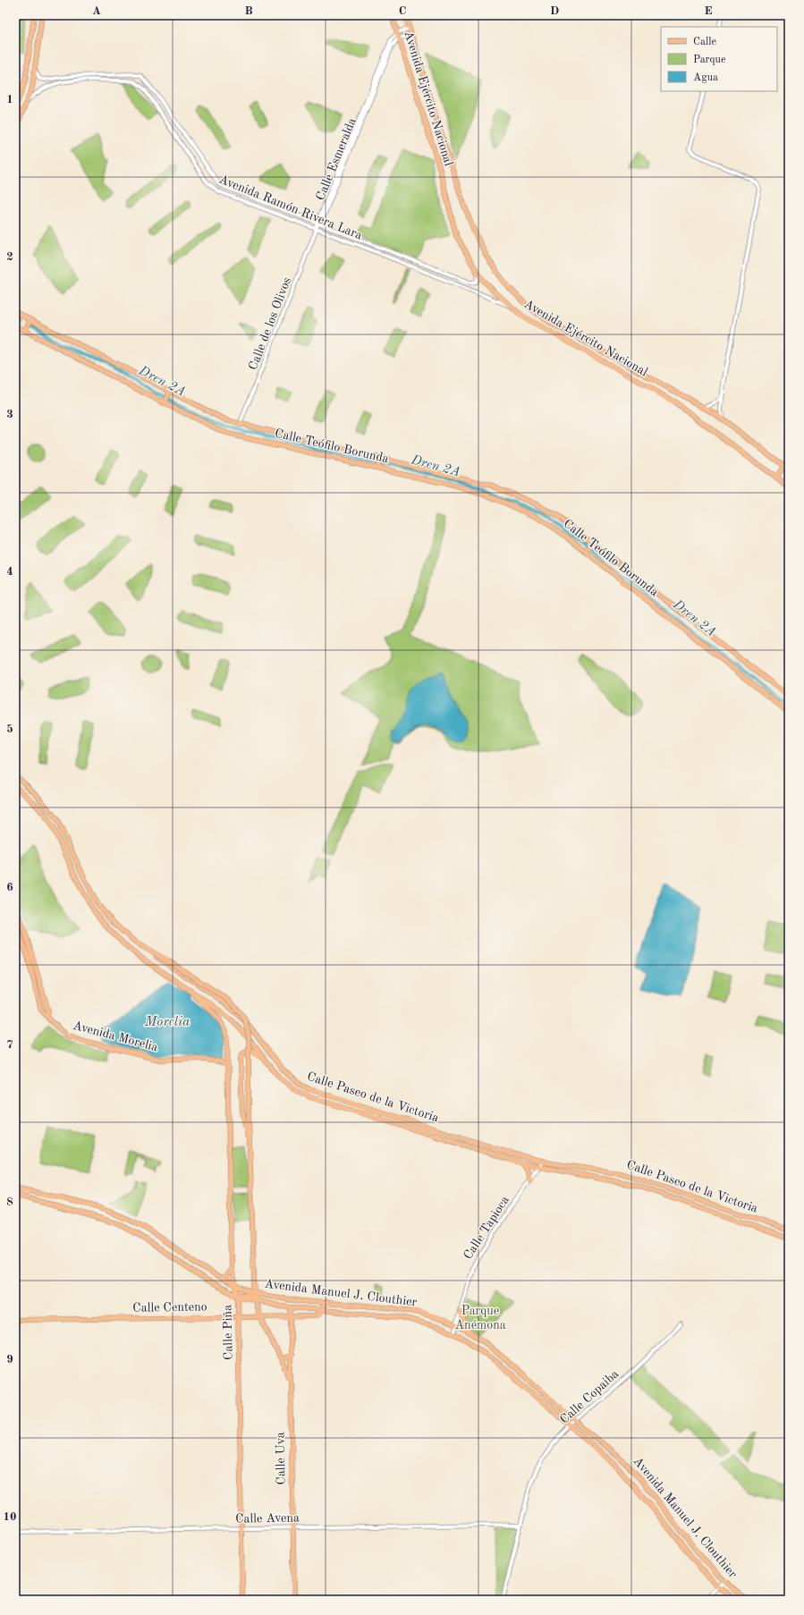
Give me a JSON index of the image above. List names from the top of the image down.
{
  "streets": {
    "main road": [
      "Avenida Ejército Nacional",
      "Calle Teófilo Borunda",
      "Avenida Morelia",
      "Calle Paseo de la Victoria",
      "Avenida Manuel J. Clouthier",
      "Calle Centeno",
      "Calle Piña",
      "Calle Uva"
    ],
    "street": [
      "Calle Esmeralda",
      "Avenida Ramón Rivera Lara",
      "Calle de los Olivos",
      "Calle Tapioca",
      "Calle Copaiba",
      "Calle Avena"
    ]
  },
  "crossings": [
    ["Avenida Ejército Nacional", "Calle Esmeralda"],
    ["Avenida Ejército Nacional", "Avenida Ramón Rivera Lara"],
    ["Calle Esmeralda", "Avenida Ramón Rivera Lara"],
    ["Calle Esmeralda", "Calle de los Olivos"],
    ["Avenida Ramón Rivera Lara", "Calle de los Olivos"],
    ["Calle de los Olivos", "Calle Teófilo Borunda"],
    ["Avenida Morelia", "Calle Piña"],
    ["Calle Paseo de la Victoria", "Calle Tapioca"],
    ["Calle Paseo de la Victoria", "Calle Piña"],
    ["Calle Tapioca", "Avenida Manuel J. Clouthier"],
    ["Avenida Manuel J. Clouthier", "Calle Centeno"],
    ["Avenida Manuel J. Clouthier", "Calle Piña"],
    ["Avenida Manuel J. Clouthier", "Calle Copaiba"],
    ["Avenida Manuel J. Clouthier", "Calle Uva"],
    ["Calle Centeno", "Calle Piña"],
    ["Calle Centeno", "Calle Uva"],
    ["Calle Piña", "Calle Avena"],
    ["Calle Copaiba", "Calle Avena"],
    ["Calle Uva", "Calle Avena"]
  ],
  "water": ["Dren 2A", "Morelia"],
  "parks": ["Parque Anémona"],
  "legend": ["Calle", "Parque", "Agua"],
  "grid": {
    "columns": [
      "A",
      "B",
      "C",
      "D",
      "E"
    ],
    "rows": [
      "1",
      "2",
      "3",
      "4",
      "5",
      "6",
      "7",
      "8",
      "9",
      "10"
    ]
  }
}
